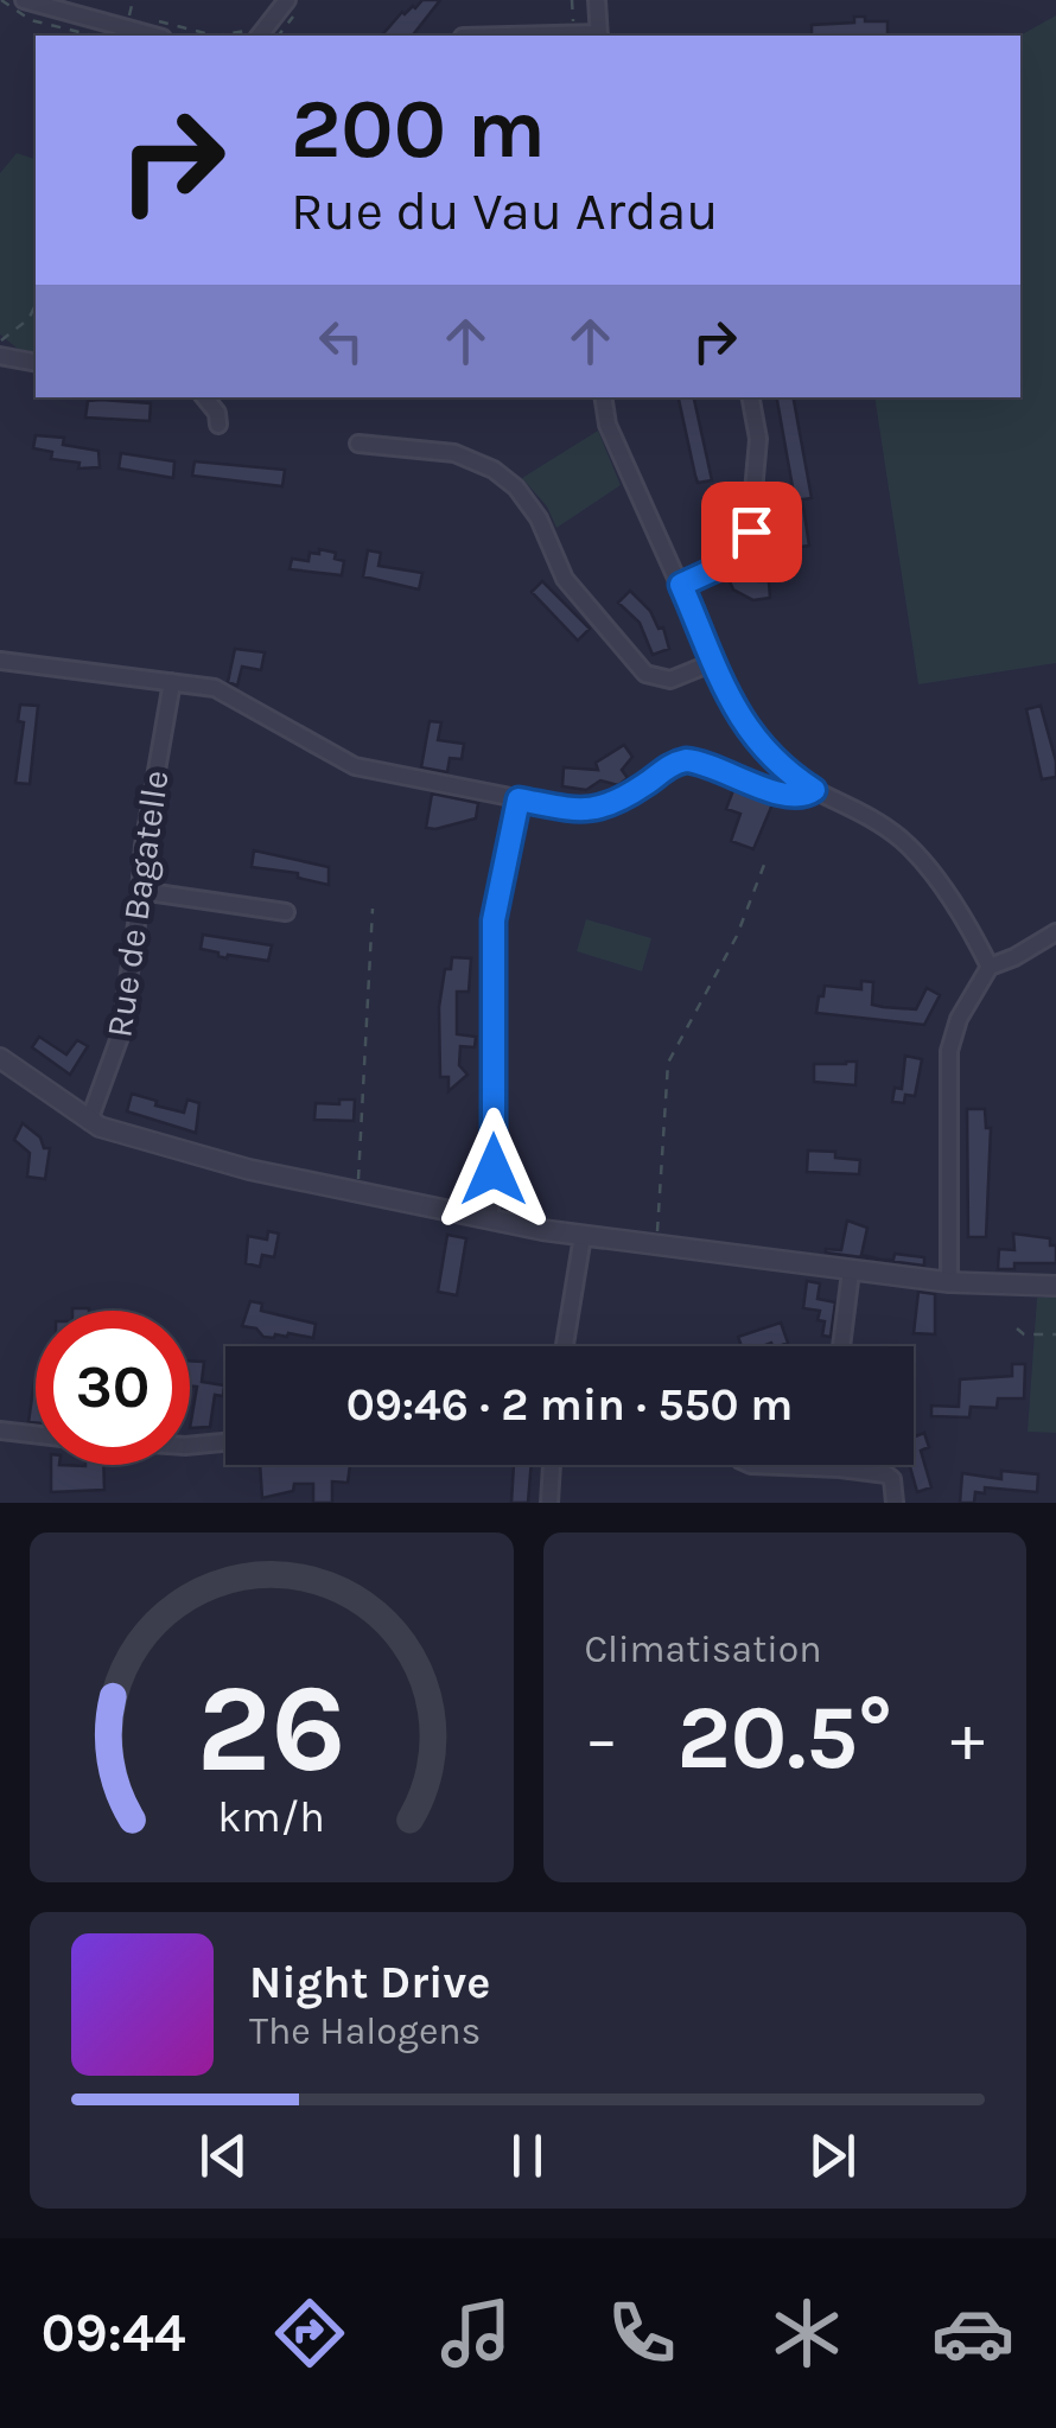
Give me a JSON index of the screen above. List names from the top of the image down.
{
  "streets": {
    "street": ["Rue de Bagatelle"]
  },
  "page": {
    "turn": ["200 m", "Rue du Vau Ardau"],
    "limit": "30",
    "trip": "09:46 · 2 min · 550 m",
    "tile": "Climatisation",
    "heat": ["−", "20.5°", "+"],
    "song": ["Night Drive", "The Halogens"],
    "tabs": "09:44",
    "gauge": ["26", "km/h"]
  }
}
